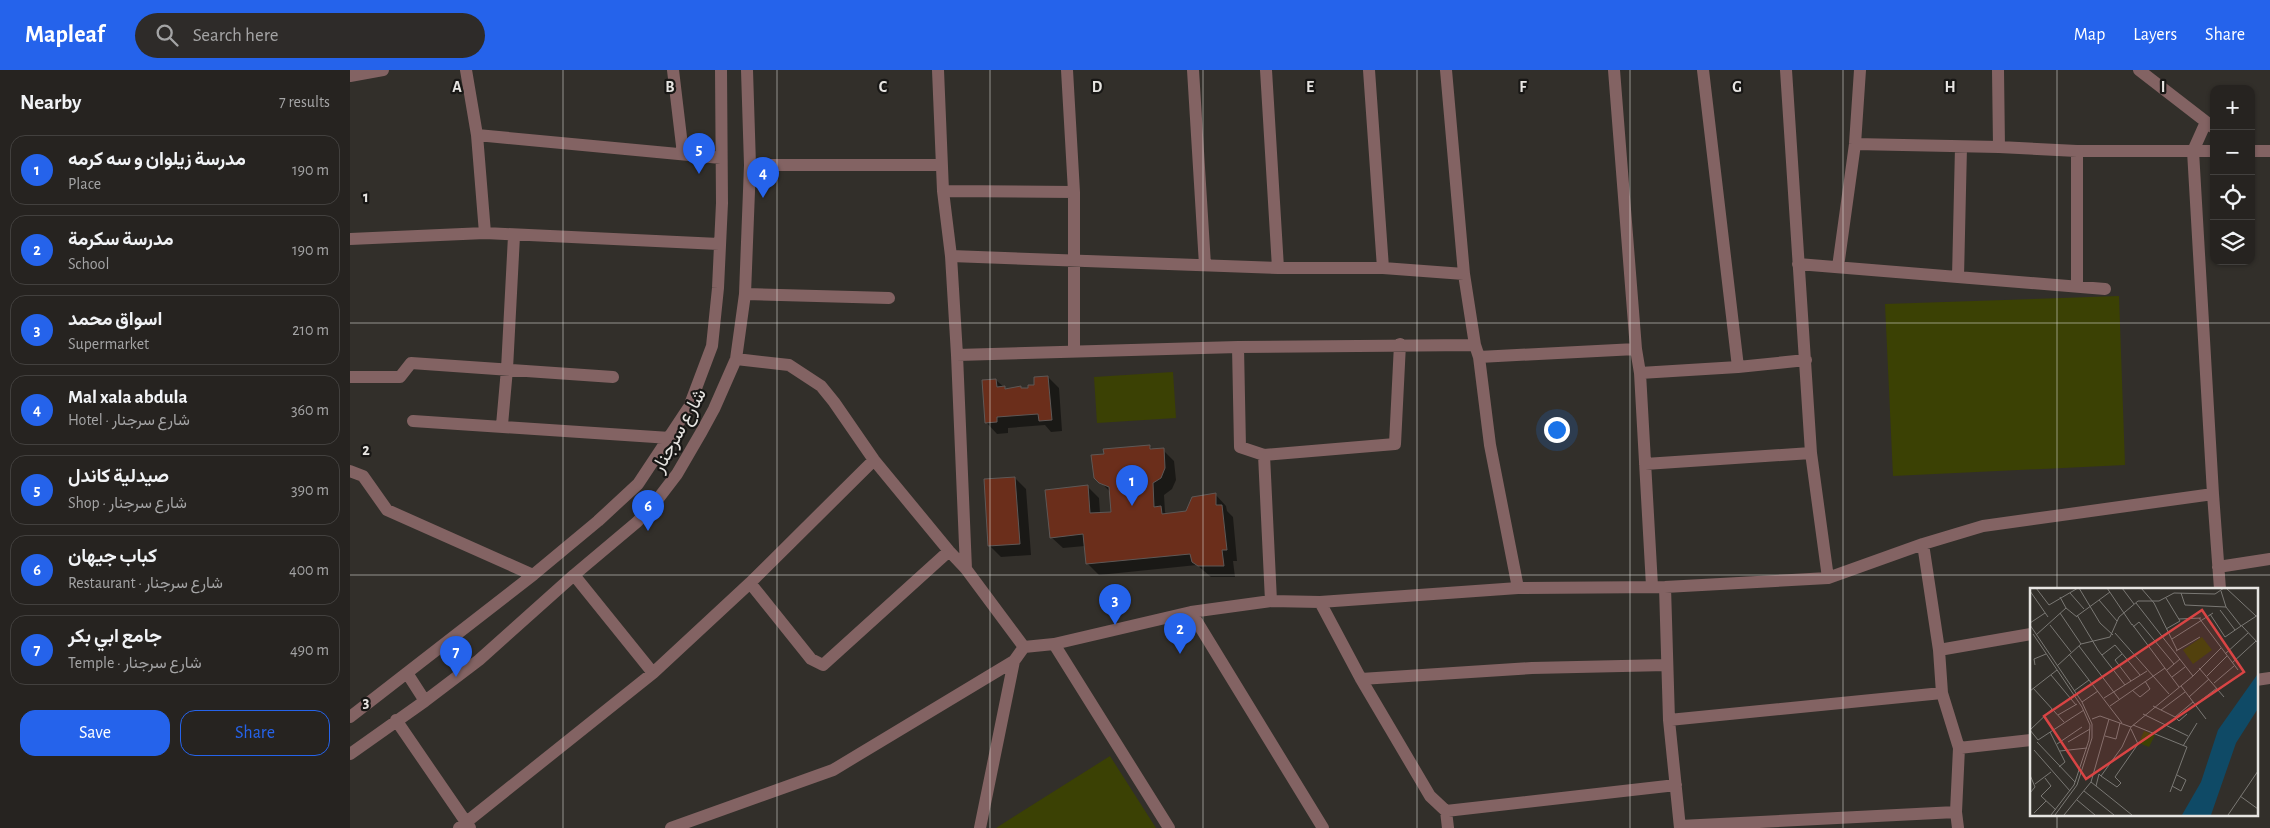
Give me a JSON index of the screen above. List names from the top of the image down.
{
  "streets": {
    "street": ["شارع سرجنار"]
  },
  "page": {
    "header": "Mapleaf",
    "search": "Search here",
    "nav": ["Map", "Layers", "Share"],
    "heading": ["Nearby", "7 results"],
    "map_buttons": ["+", "−"],
    "pins": [
      "5",
      "4",
      "1",
      "6",
      "3",
      "2",
      "7"
    ],
    "list": [
      {
        "mark": "1",
        "name": "مدرسة زيلوان و سه كرمه",
        "note": "Place",
        "value": "190 m"
      },
      {
        "mark": "2",
        "name": "مدرسة سكرمة",
        "note": "School",
        "value": "190 m"
      },
      {
        "mark": "3",
        "name": "اسواق محمد",
        "note": "Supermarket",
        "value": "210 m"
      },
      {
        "mark": "4",
        "name": "Mal xala abdula",
        "note": "Hotel · شارع سرجنار",
        "value": "360 m"
      },
      {
        "mark": "5",
        "name": "صيدلية كاندل",
        "note": "Shop · شارع سرجنار",
        "value": "390 m"
      },
      {
        "mark": "6",
        "name": "كباب جيهان",
        "note": "Restaurant · شارع سرجنار",
        "value": "400 m"
      },
      {
        "mark": "7",
        "name": "جامع ابي بكر",
        "note": "Temple · شارع سرجنار",
        "value": "490 m"
      }
    ],
    "buttons": ["Save", "Share"]
  },
  "grid": {
    "columns": [
      "A",
      "B",
      "C",
      "D",
      "E",
      "F",
      "G",
      "H",
      "I"
    ],
    "rows": ["1", "2", "3"]
  }
}
